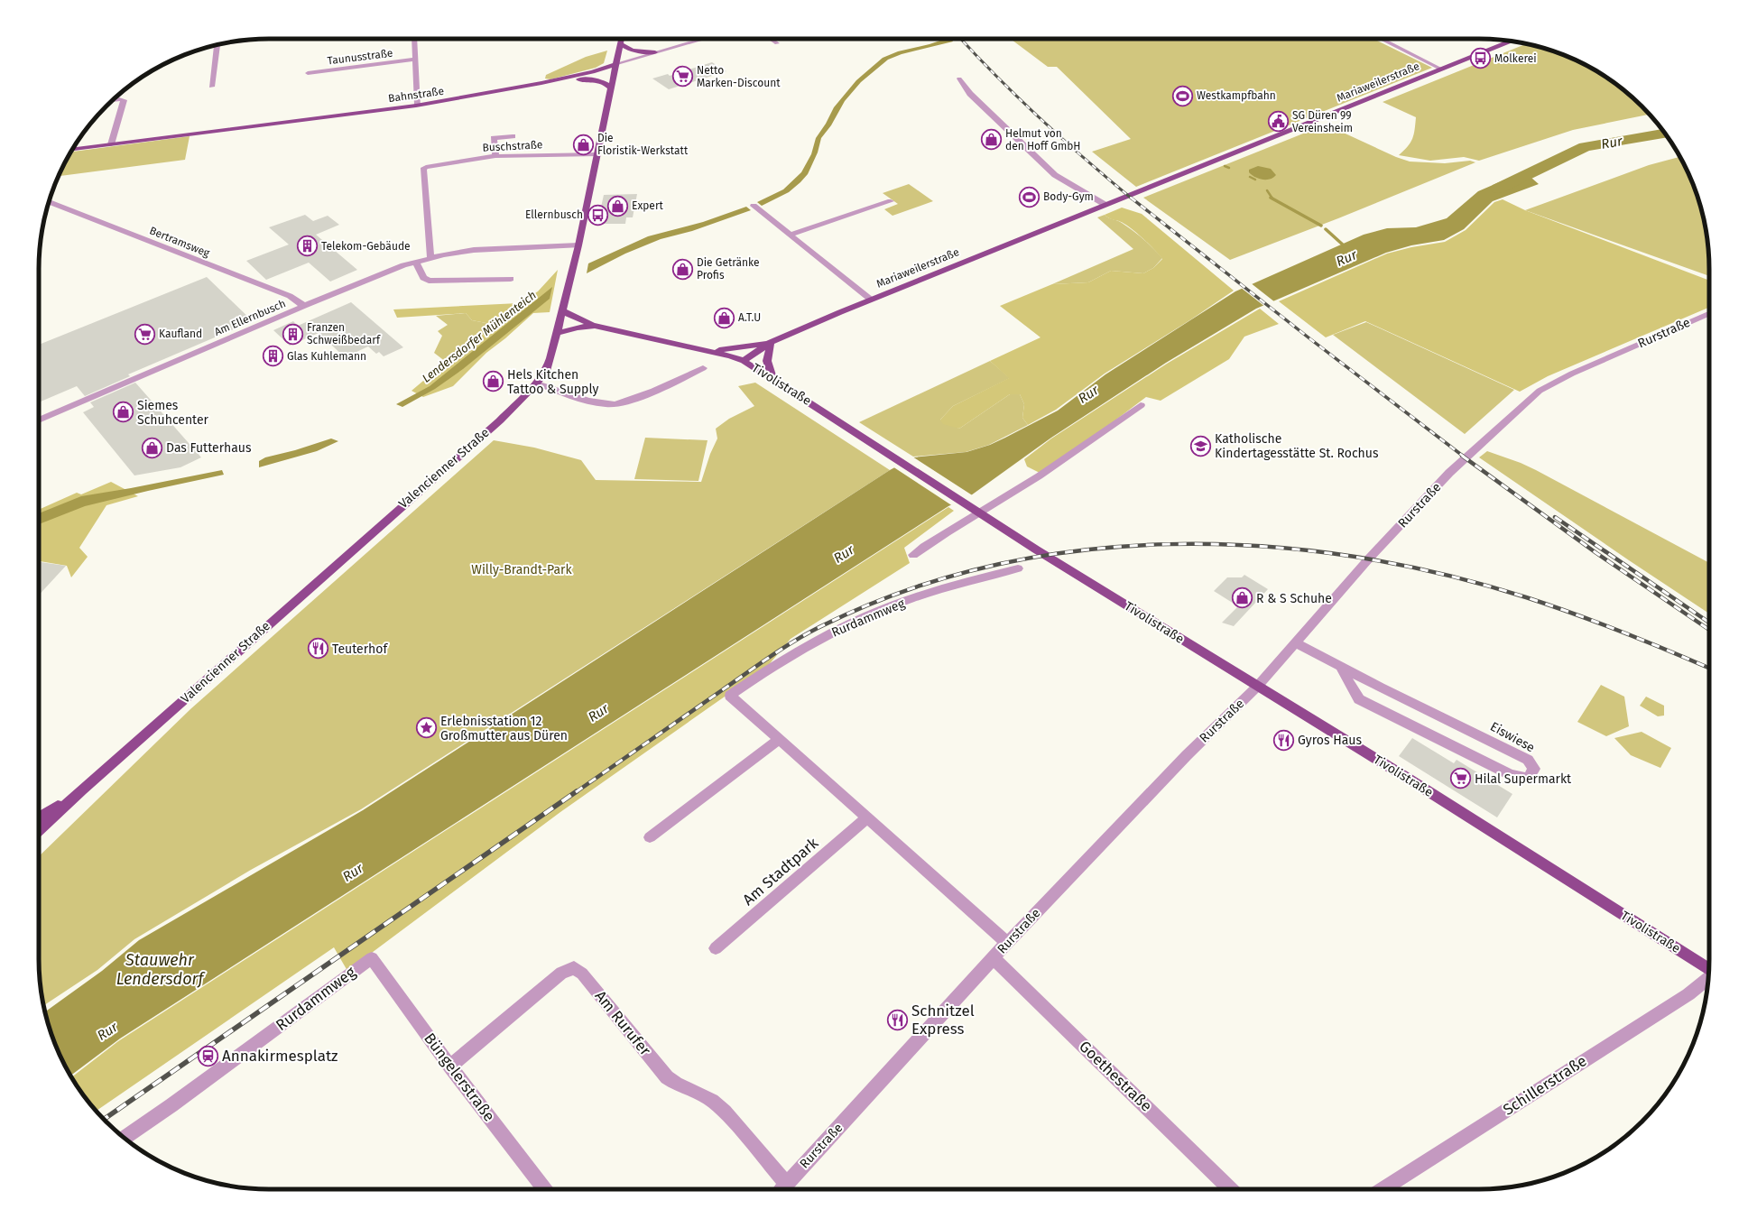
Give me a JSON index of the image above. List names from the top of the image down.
{
  "streets": {
    "main road": [
      "Mariaweilerstraße",
      "Bahnstraße",
      "Tivolistraße",
      "Valencienner Straße"
    ],
    "street": [
      "Taunusstraße",
      "Buschstraße",
      "Bertramsweg",
      "Am Ellernbusch",
      "Rurstraße",
      "Rurdammweg",
      "Eiswiese",
      "Am Stadtpark",
      "Am Rurufer",
      "Goethestraße",
      "Büngelerstraße",
      "Schillerstraße"
    ]
  },
  "crossings": [
    ["Mariaweilerstraße", "Tivolistraße"],
    ["Bahnstraße", "Valencienner Straße"],
    ["Buschstraße", "Am Ellernbusch"],
    ["Buschstraße", "Valencienner Straße"],
    ["Bertramsweg", "Am Ellernbusch"],
    ["Am Ellernbusch", "Valencienner Straße"],
    ["Rurstraße", "Tivolistraße"],
    ["Rurstraße", "Eiswiese"],
    ["Rurstraße", "Am Rurufer"],
    ["Rurstraße", "Goethestraße"],
    ["Tivolistraße", "Valencienner Straße"],
    ["Rurdammweg", "Büngelerstraße"],
    ["Am Rurufer", "Büngelerstraße"]
  ],
  "water": ["Rur", "Lendersdorfer Mühlenteich", "Stauwehr Lendersdorf"],
  "parks": ["Willy-Brandt-Park"],
  "places": {
    "bus stop": ["Molkerei", "Ellernbusch"],
    "supermarket": ["Netto Marken-Discount", "Kaufland", "Hilal Supermarkt"],
    "sports": ["Westkampfbahn", "Body-Gym"],
    "public building": ["SG Düren 99 Vereinsheim"],
    "shop": [
      "Helmut von den Hoff GmbH",
      "Die Floristik-Werkstatt",
      "Expert",
      "Die Getränke Profis",
      "A.T.U",
      "Hels Kitchen Tattoo & Supply",
      "Siemes Schuhcenter",
      "Das Futterhaus",
      "R & S Schuhe"
    ],
    "building": ["Telekom-Gebäude", "Franzen Schweißbedarf", "Glas Kuhlemann"],
    "school or university": ["Katholische Kindertagesstätte St. Rochus"],
    "restaurant": ["Teuterhof", "Gyros Haus", "Schnitzel Express"],
    "place": ["Erlebnisstation 12 Großmutter aus Düren"],
    "station": ["Annakirmesplatz"]
  }
}
